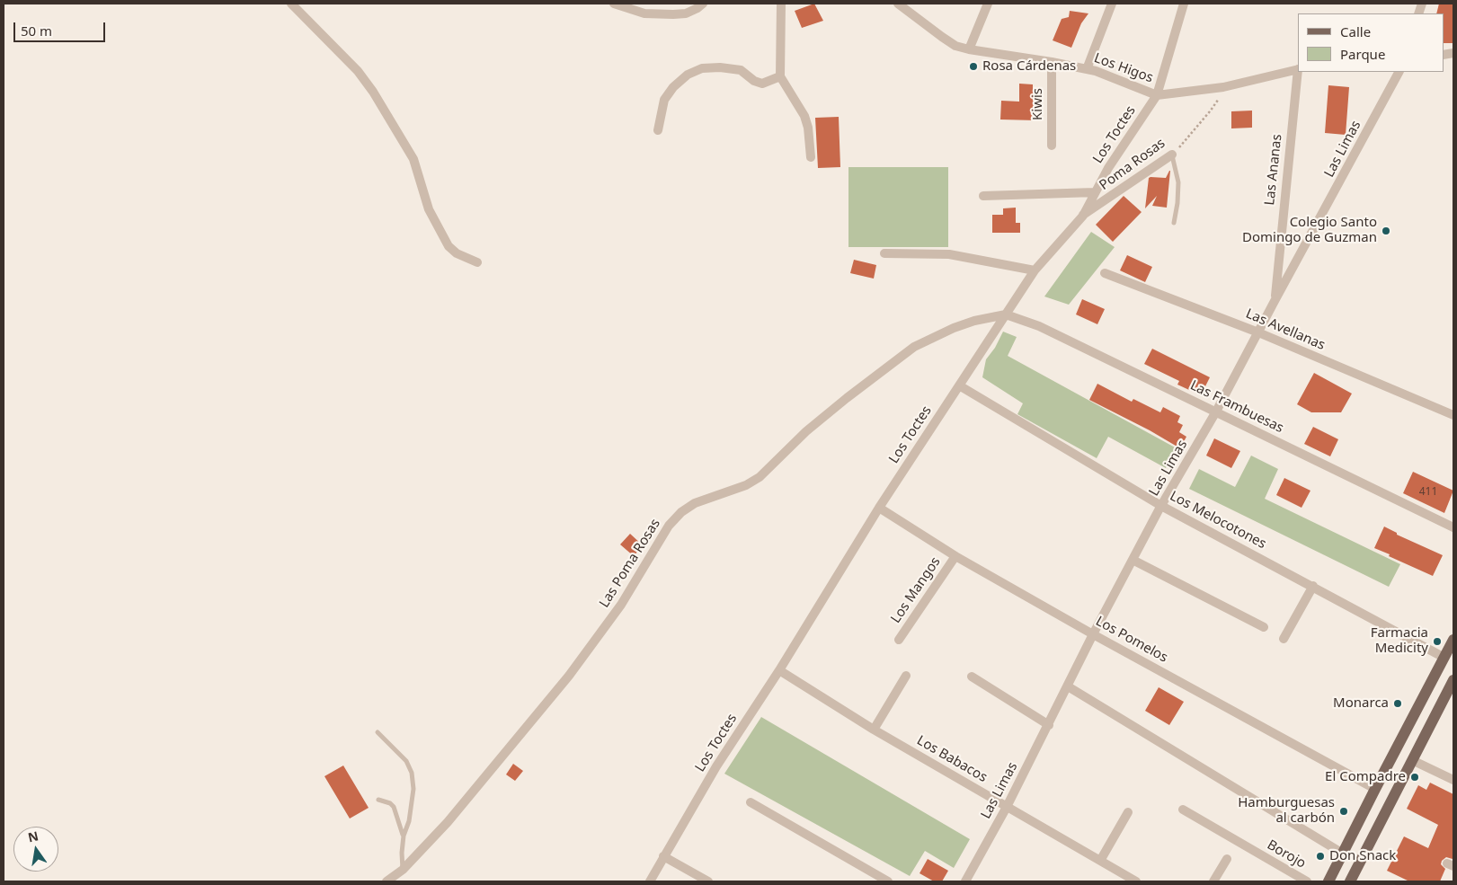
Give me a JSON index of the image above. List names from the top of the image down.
{
  "streets": {
    "street": [
      "Los Higos",
      "Kiwis",
      "Los Toctes",
      "Las Limas",
      "Poma Rosas",
      "Las Ananas",
      "Las Avellanas",
      "Las Frambuesas",
      "Los Melocotones",
      "Las Poma Rosas",
      "Los Mangos",
      "Los Pomelos",
      "Los Babacos",
      "Borojo"
    ]
  },
  "crossings": [
    ["Los Higos", "Kiwis"],
    ["Los Higos", "Los Toctes"],
    ["Los Higos", "Poma Rosas"],
    ["Los Toctes", "Poma Rosas"],
    ["Los Toctes", "Las Frambuesas"],
    ["Los Toctes", "Los Melocotones"],
    ["Los Toctes", "Las Poma Rosas"],
    ["Los Toctes", "Los Pomelos"],
    ["Los Toctes", "Los Babacos"],
    ["Las Limas", "Las Ananas"],
    ["Las Limas", "Las Avellanas"],
    ["Las Limas", "Las Frambuesas"],
    ["Las Limas", "Los Melocotones"],
    ["Las Limas", "Los Pomelos"],
    ["Las Limas", "Los Babacos"],
    ["Las Frambuesas", "Las Poma Rosas"],
    ["Los Mangos", "Los Pomelos"]
  ],
  "places": [
    "Rosa Cárdenas",
    "Colegio Santo Domingo de Guzman",
    "Farmacia Medicity",
    "Monarca",
    "El Compadre",
    "Hamburguesas al carbón",
    "Don Snack"
  ],
  "house_numbers": ["411"],
  "legend": ["Calle", "Parque"],
  "scale_bar": "50 m",
  "north": "top"
}
